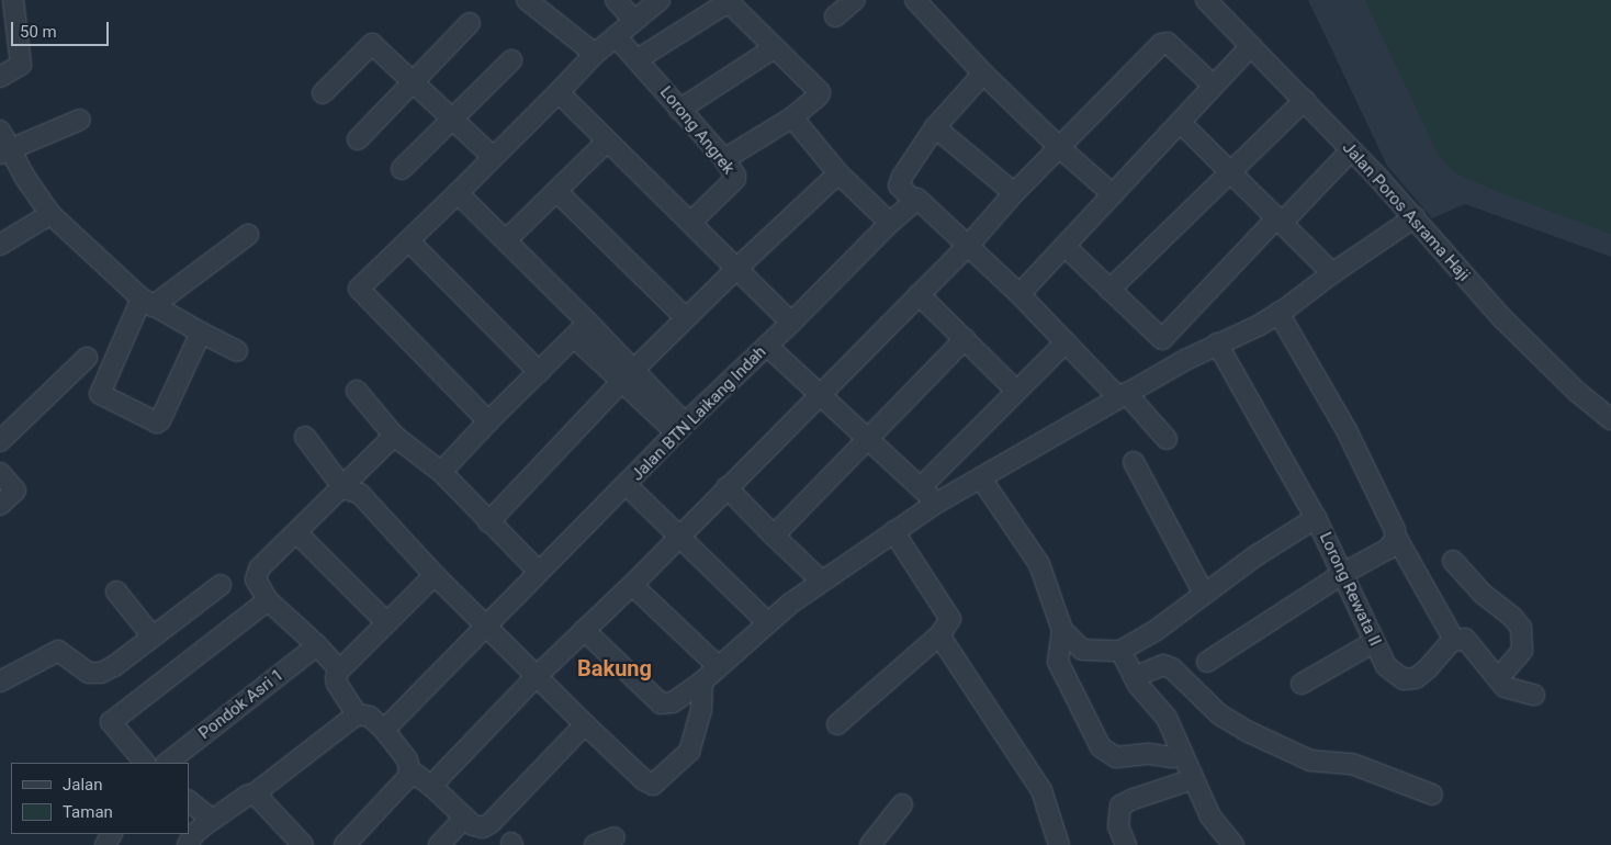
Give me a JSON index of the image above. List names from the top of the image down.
{
  "streets": {
    "street": [
      "Lorong Angrek",
      "Jalan Poros Asrama Haji",
      "Jalan BTN Laikang Indah",
      "Lorong Rewata II",
      "Pondok Asri 1"
    ]
  },
  "districts": ["Bakung"],
  "legend": ["Jalan", "Taman"],
  "scale_bar": "50 m"
}
